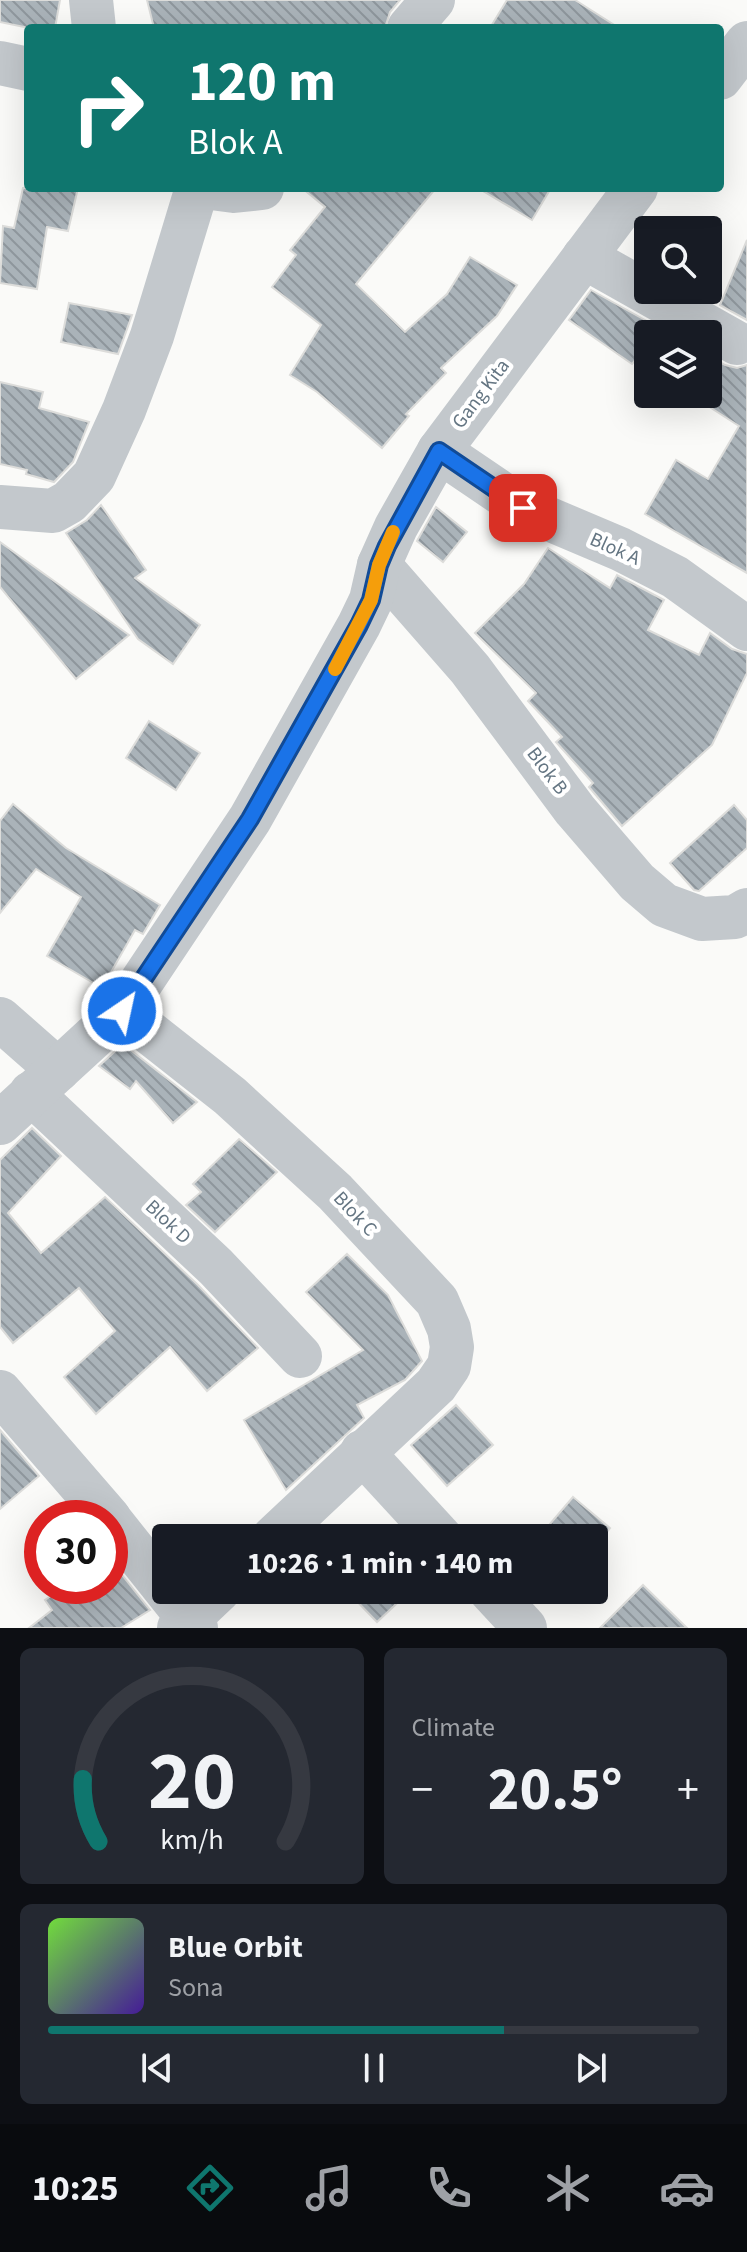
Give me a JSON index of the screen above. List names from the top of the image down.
{
  "streets": {
    "street": [
      "Gang Kita",
      "Blok A",
      "Blok B",
      "Blok C",
      "Blok D"
    ]
  },
  "crossings": [
    ["Gang Kita", "Blok A"],
    ["Gang Kita", "Blok B"],
    ["Gang Kita", "Blok C"],
    ["Gang Kita", "Blok D"]
  ],
  "page": {
    "turn": ["120 m", "Blok A"],
    "limit": "30",
    "trip": "10:26 · 1 min · 140 m",
    "tile": "Climate",
    "heat": ["−", "20.5°", "+"],
    "song": ["Blue Orbit", "Sona"],
    "tabs": "10:25",
    "gauge": ["20", "km/h"]
  }
}
